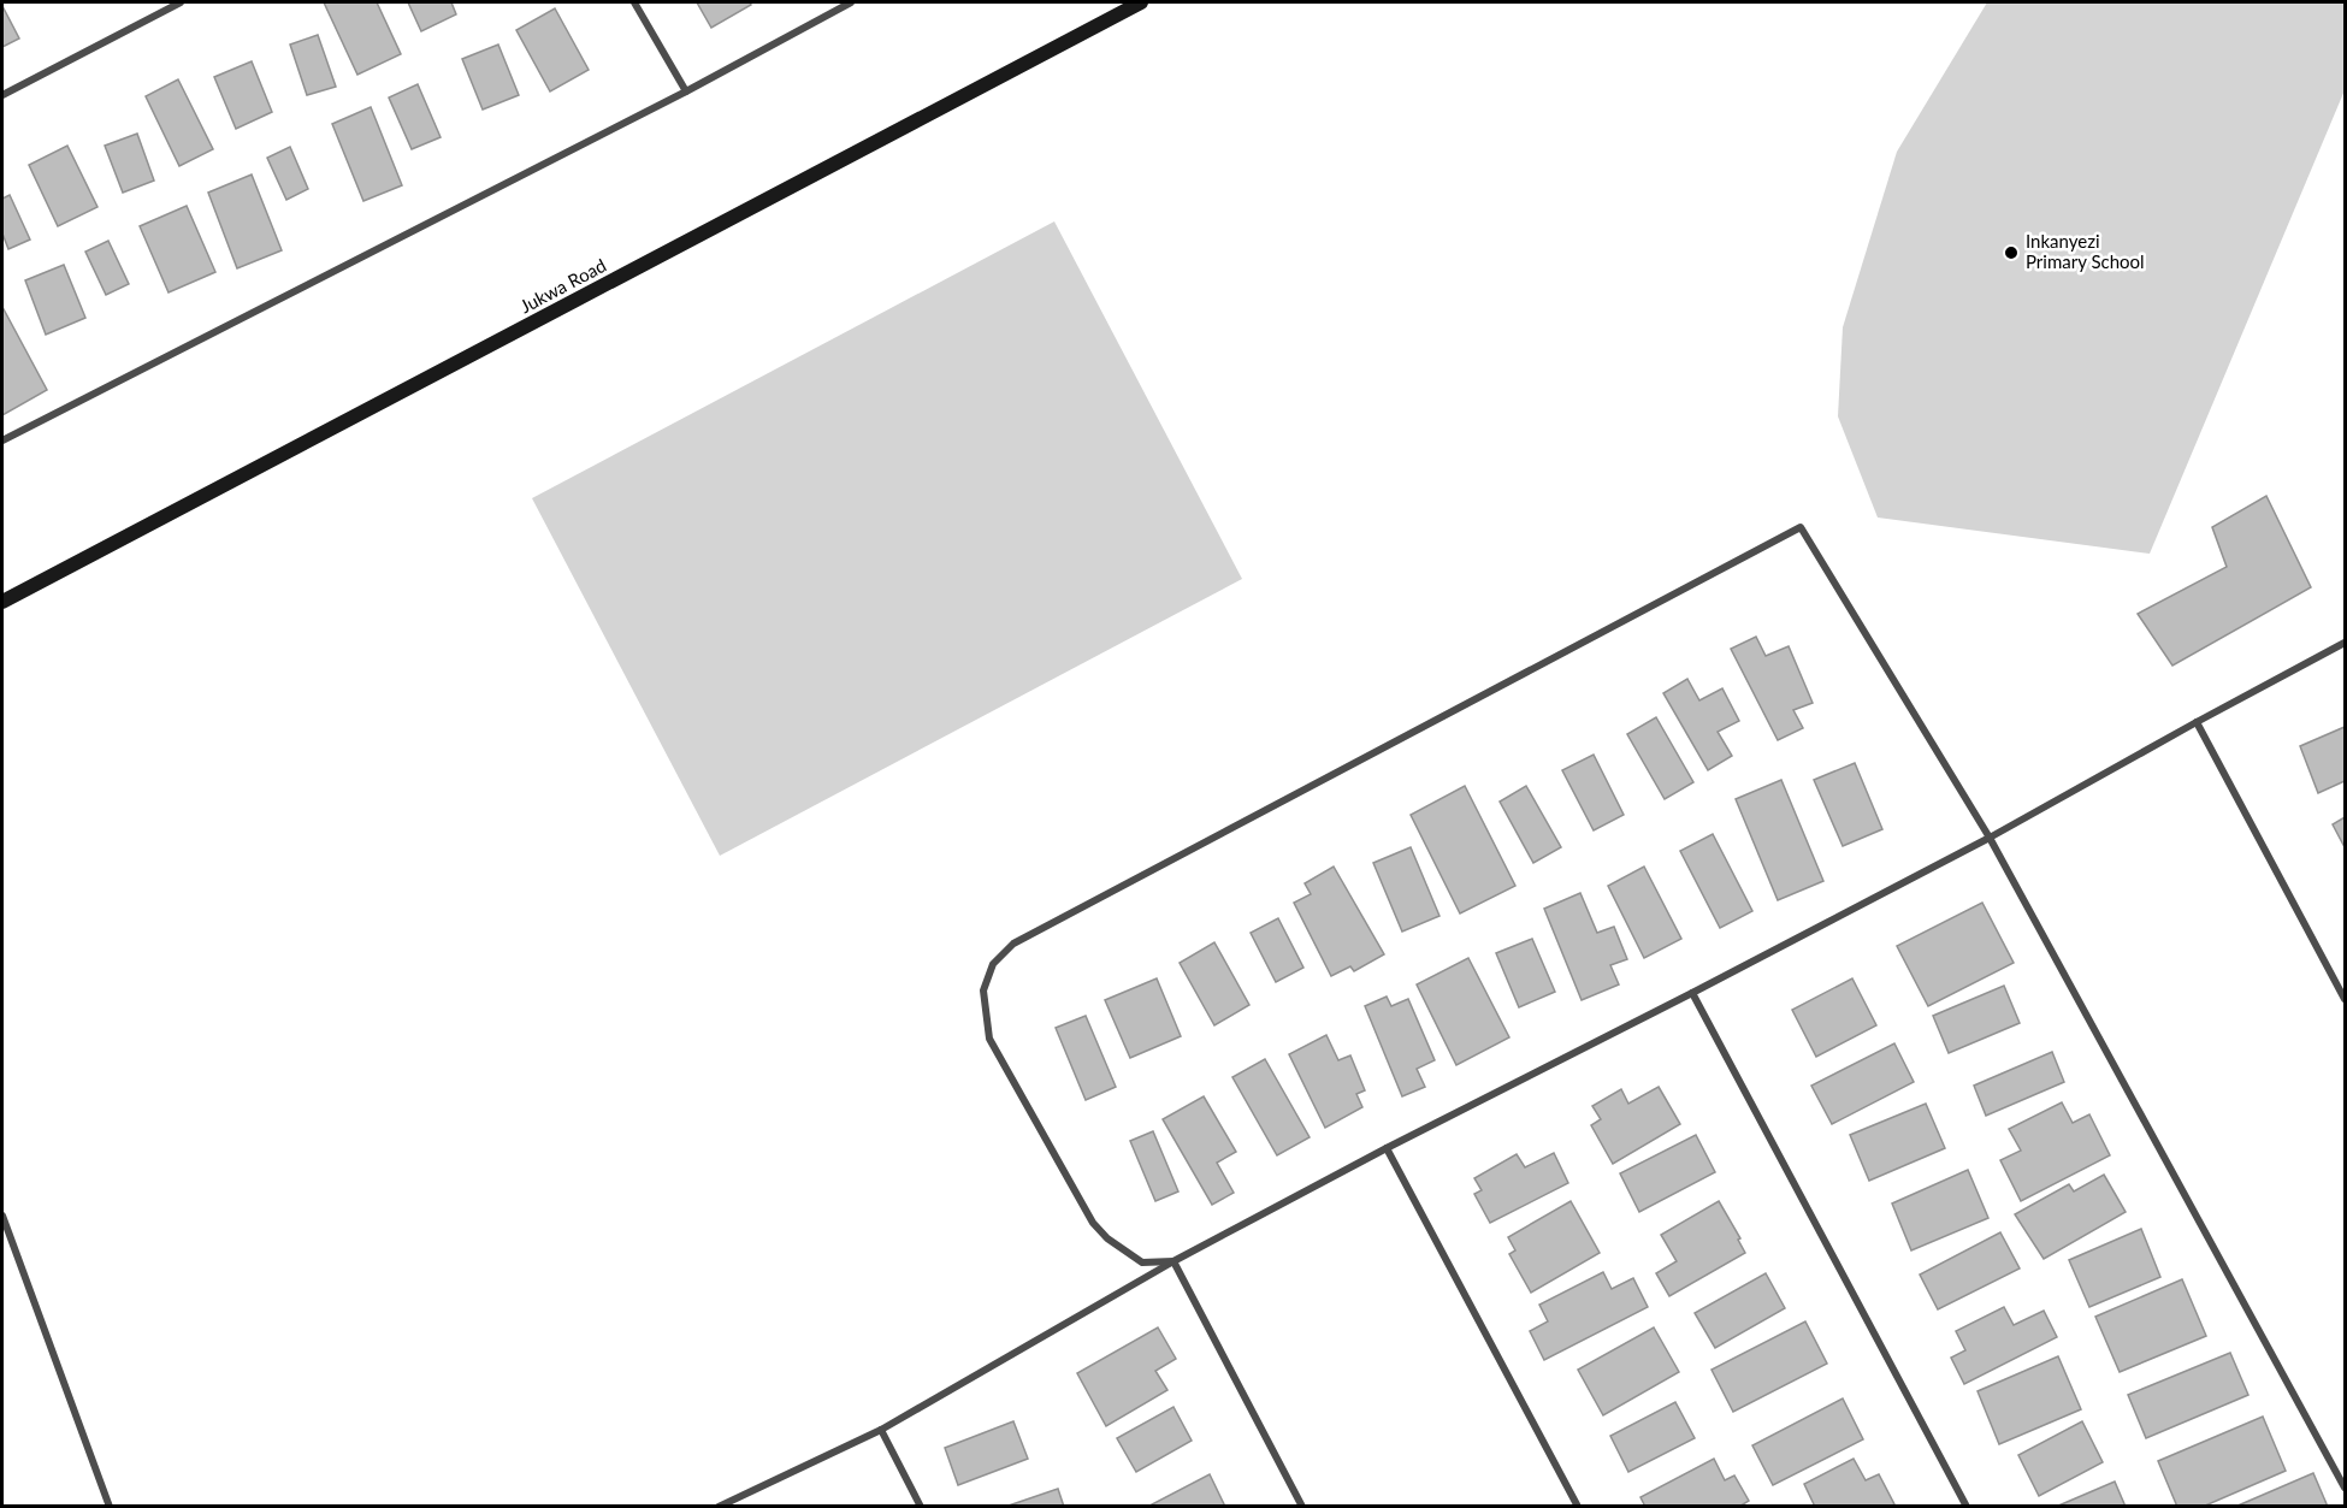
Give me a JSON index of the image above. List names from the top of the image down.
{
  "streets": {
    "street": ["Jukwa Road"]
  },
  "places": ["Inkanyezi Primary School"]
}
